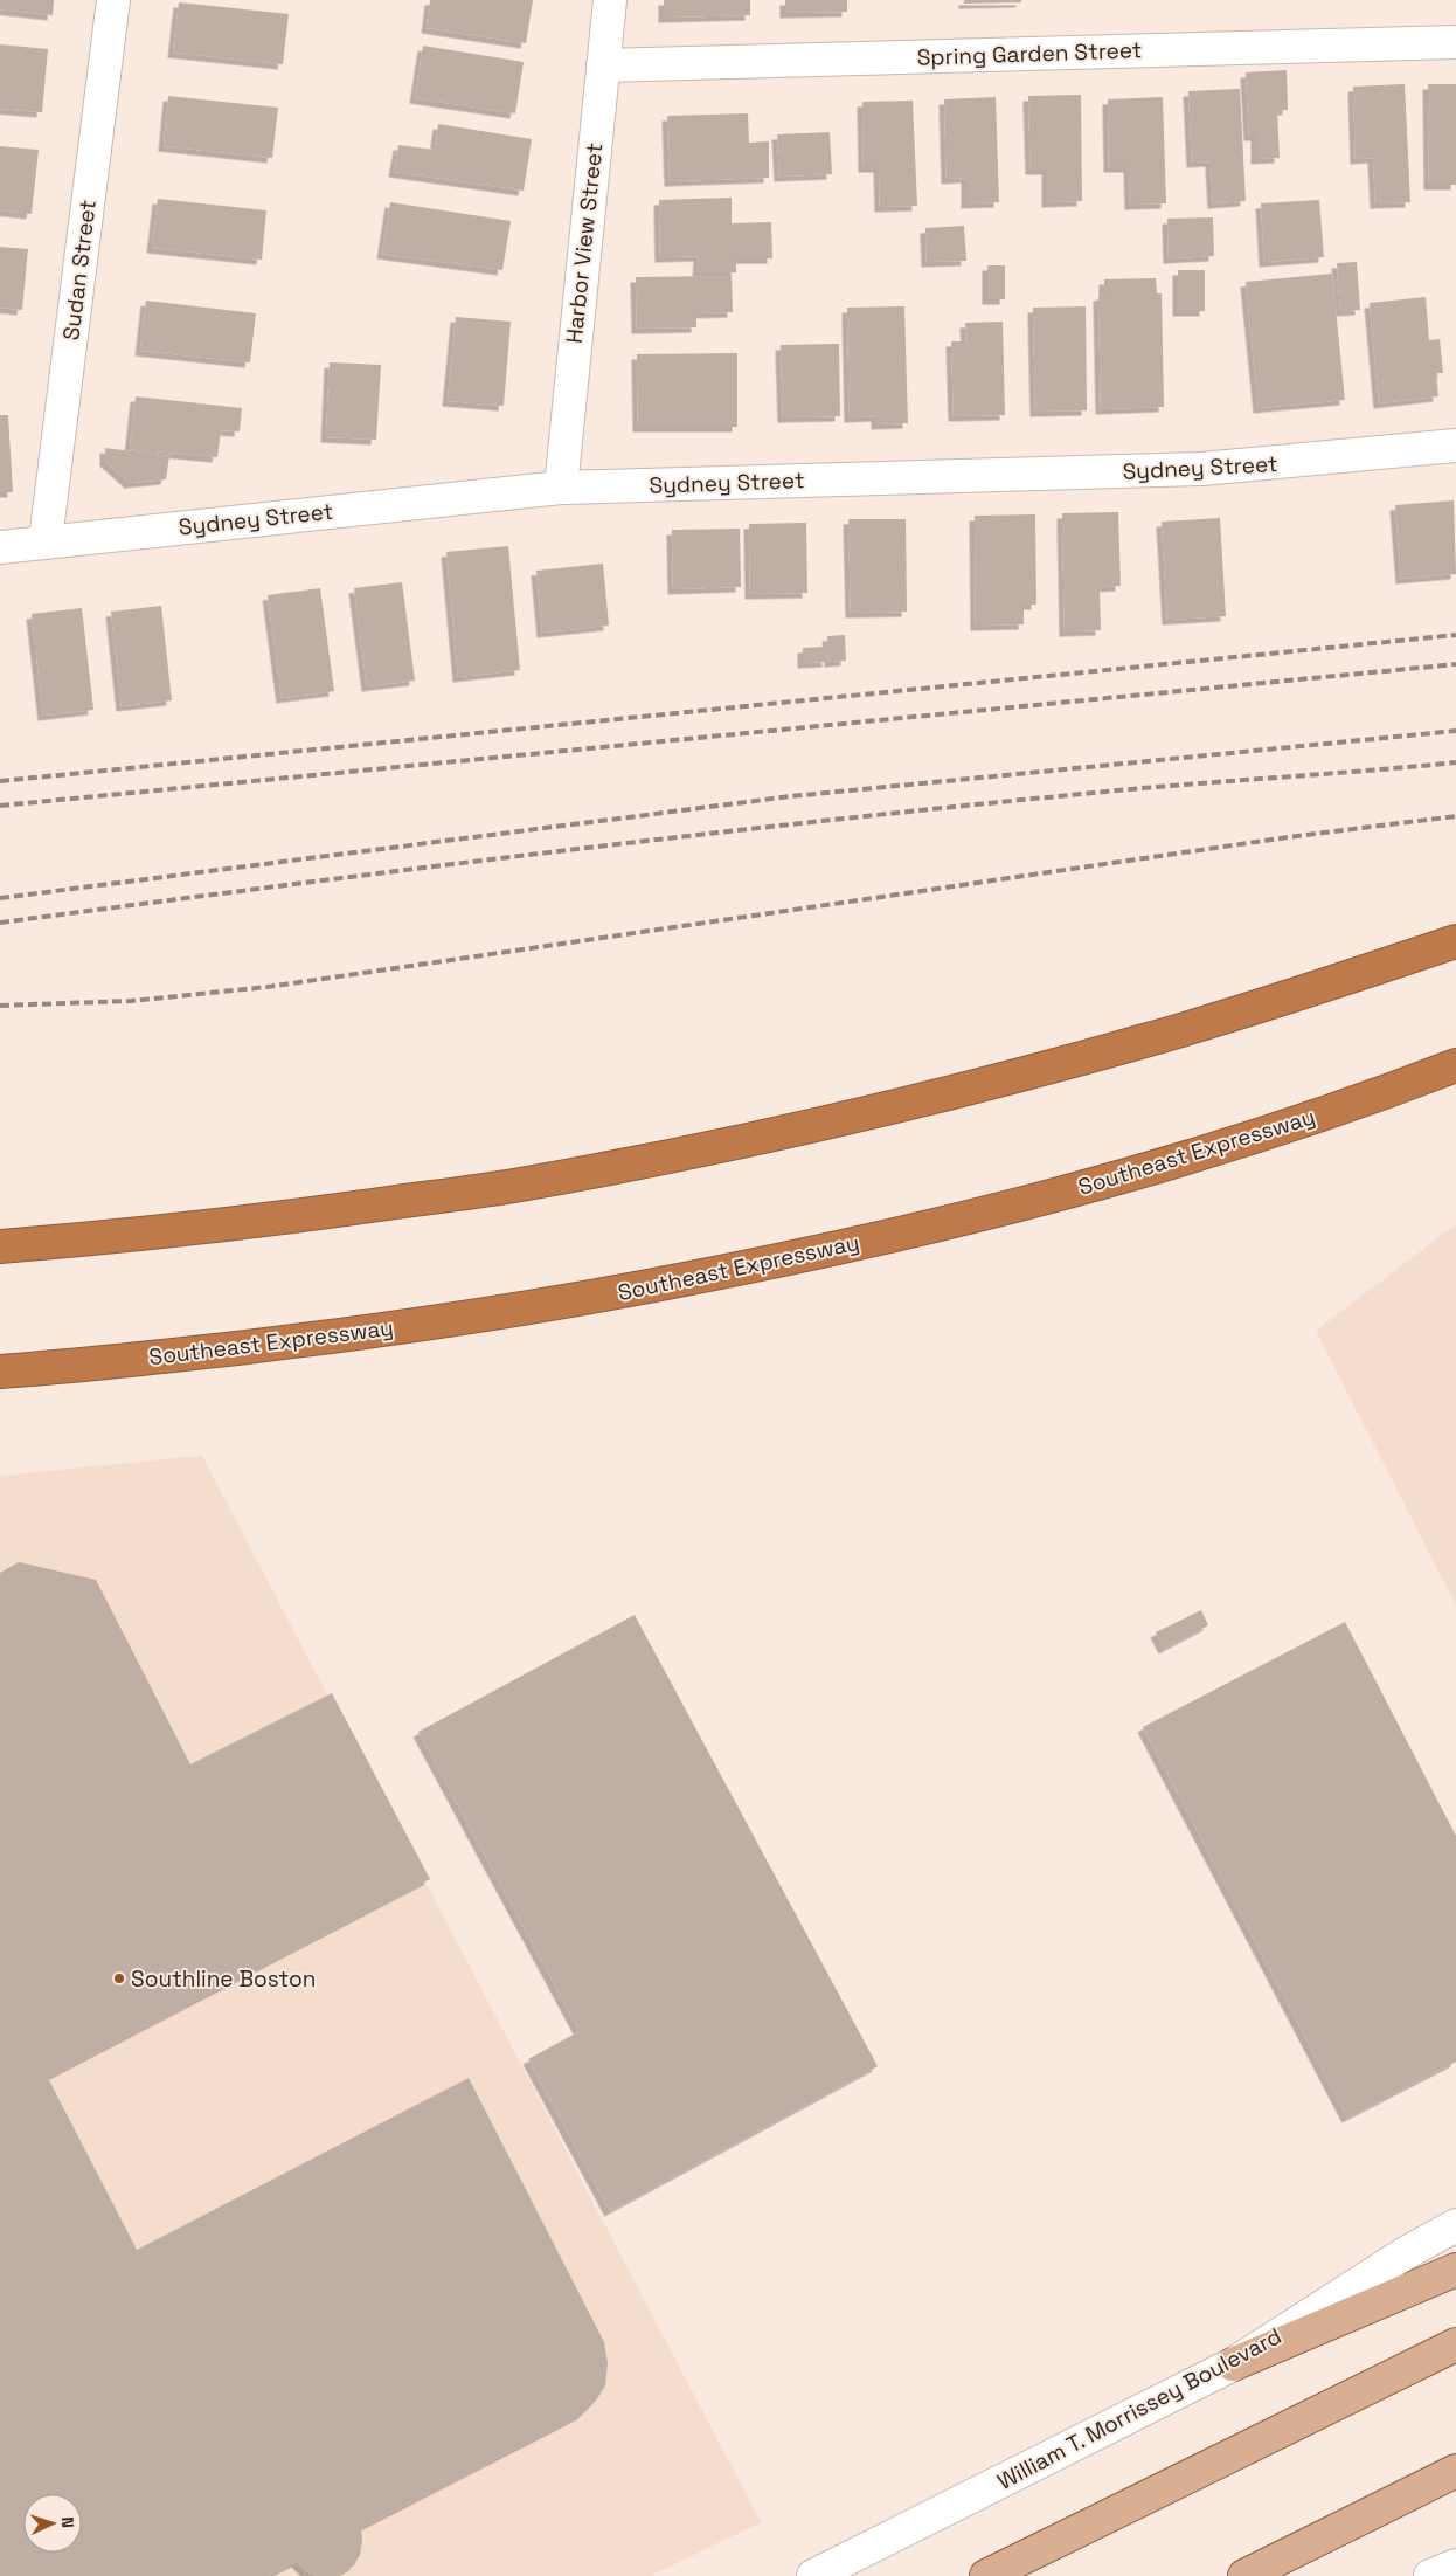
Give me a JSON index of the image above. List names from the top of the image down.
{
  "streets": {
    "highway": ["Southeast Expressway"],
    "street": [
      "Spring Garden Street",
      "Harbor View Street",
      "Sudan Street",
      "Sydney Street",
      "William T. Morrissey Boulevard"
    ]
  },
  "crossings": [
    ["Spring Garden Street", "Harbor View Street"],
    ["Harbor View Street", "Sydney Street"],
    ["Sudan Street", "Sydney Street"]
  ],
  "places": ["Southline Boston"],
  "north": "right"
}
